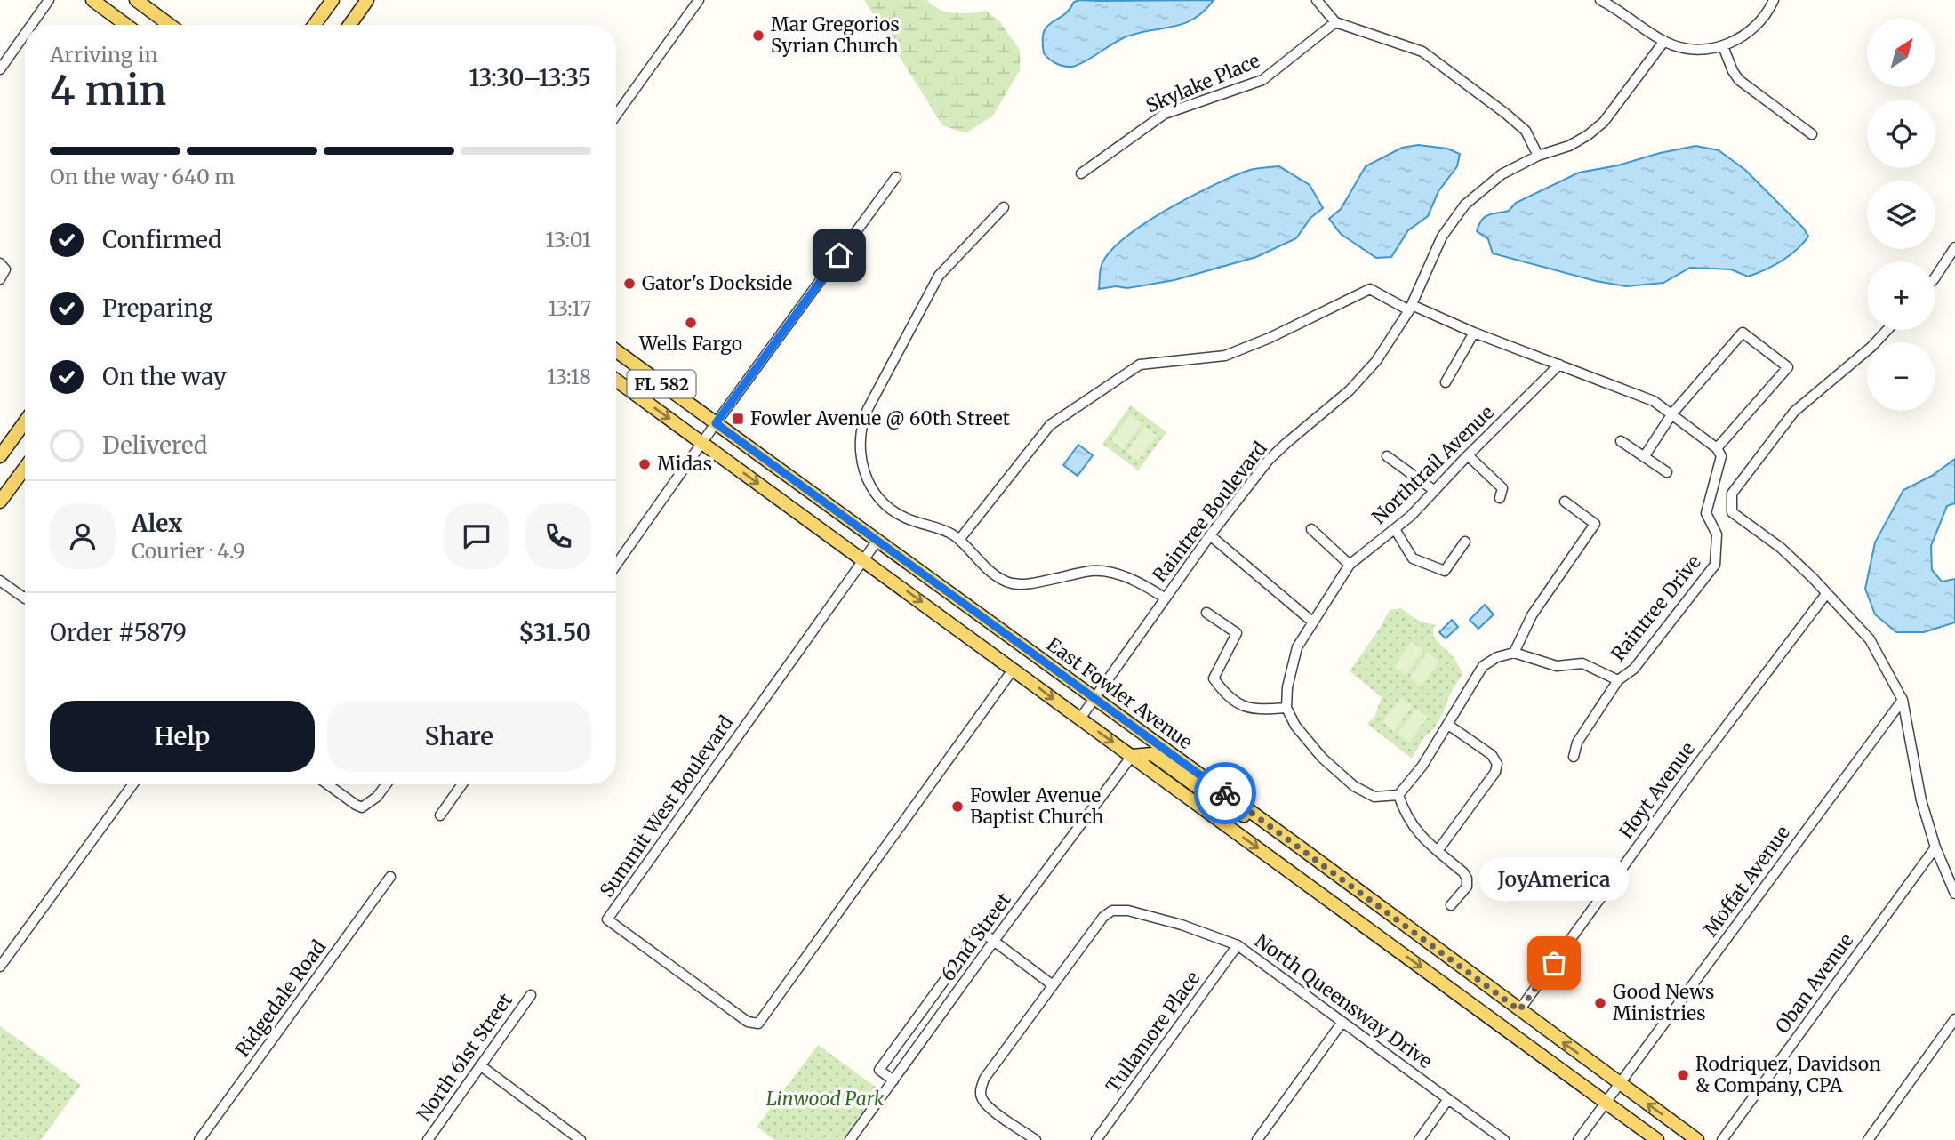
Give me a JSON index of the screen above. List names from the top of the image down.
{
  "streets": {
    "main road": ["FL 582", "East Fowler Avenue"],
    "street": [
      "Skylake Place",
      "Northtrail Avenue",
      "Raintree Boulevard",
      "Raintree Drive",
      "Hoyt Avenue",
      "Summit West Boulevard",
      "Moffat Avenue",
      "62nd Street",
      "Oban Avenue",
      "Ridgedale Road",
      "North Queensway Drive",
      "Tullamore Place",
      "North 61st Street"
    ]
  },
  "crossings": [
    ["FL 582", "Raintree Boulevard"],
    ["FL 582", "Summit West Boulevard"],
    ["FL 582", "Moffat Avenue"],
    ["FL 582", "62nd Street"],
    ["Raintree Boulevard", "East Fowler Avenue"],
    ["East Fowler Avenue", "Hoyt Avenue"],
    ["East Fowler Avenue", "Summit West Boulevard"],
    ["East Fowler Avenue", "Moffat Avenue"],
    ["North Queensway Drive", "Tullamore Place"]
  ],
  "parks": ["Linwood Park"],
  "places": {
    "other": [
      "Mar Gregorios Syrian Church",
      "Gator's Dockside",
      "Wells Fargo",
      "Midas",
      "Fowler Avenue Baptist Church",
      "JoyAmerica",
      "Good News Ministries",
      "Rodriquez, Davidson & Company, CPA"
    ],
    "transit": ["Fowler Avenue @ 60th Street"]
  },
  "north": "top right",
  "page": {
    "map_buttons": ["+", "−"],
    "heading": ["4 min", "Arriving in", "13:30–13:35"],
    "panel": [
      "Alex",
      "Courier · 4.9",
      "Order #5879",
      "$31.50"
    ],
    "bar": "On the way · 640 m",
    "list": [
      ["Confirmed", "13:01"],
      ["Preparing", "13:17"],
      ["On the way", "13:18"],
      "Delivered"
    ],
    "buttons": ["Help", "Share"],
    "bubble": "JoyAmerica"
  }
}
